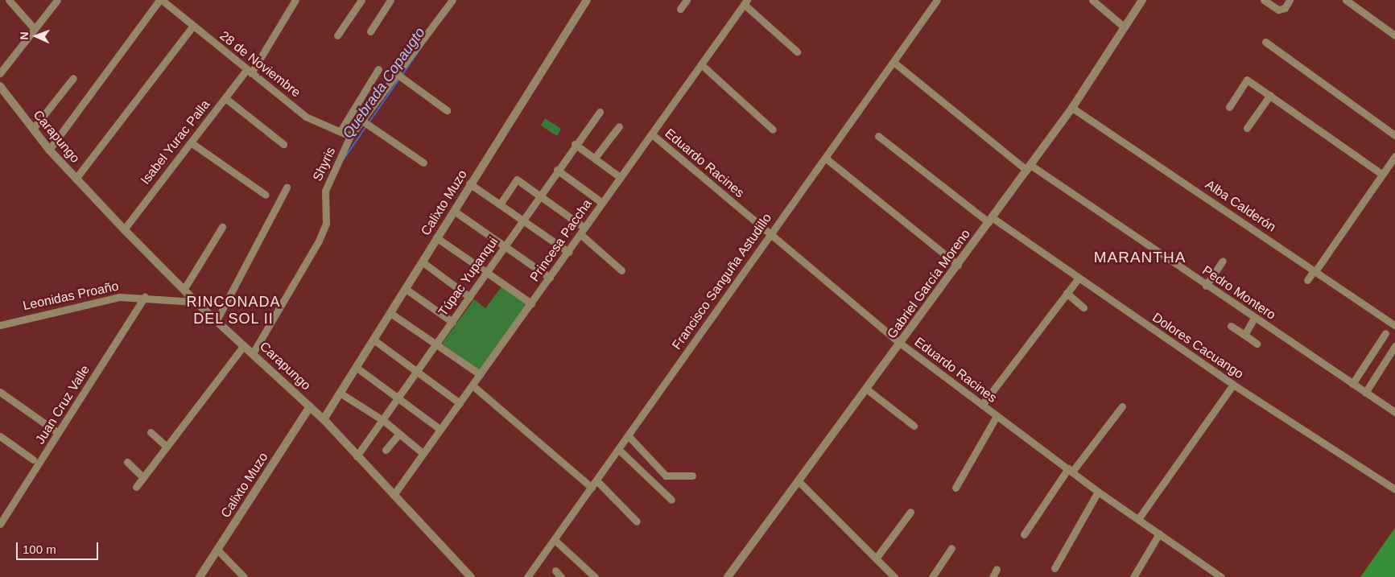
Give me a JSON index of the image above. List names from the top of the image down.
{
  "streets": {
    "street": [
      "28 de Noviembre",
      "Carapungo",
      "Isabel Yurac Palla",
      "Eduardo Racines",
      "Shyris",
      "Calixto Muzo",
      "Alba Calderón",
      "Princesa Paccha",
      "Túpac Yupanqui",
      "Francisco Sanguña Astudillo",
      "Gabriel García Moreno",
      "Pedro Montero",
      "Leonidas Proaño",
      "Dolores Cacuango",
      "Juan Cruz Valle"
    ]
  },
  "crossings": [
    ["28 de Noviembre", "Isabel Yurac Palla"],
    ["28 de Noviembre", "Shyris"],
    ["Carapungo", "Isabel Yurac Palla"],
    ["Carapungo", "Shyris"],
    ["Carapungo", "Calixto Muzo"],
    ["Carapungo", "Princesa Paccha"],
    ["Carapungo", "Túpac Yupanqui"],
    ["Carapungo", "Leonidas Proaño"],
    ["Eduardo Racines", "Princesa Paccha"],
    ["Eduardo Racines", "Francisco Sanguña Astudillo"],
    ["Eduardo Racines", "Gabriel García Moreno"],
    ["Alba Calderón", "Gabriel García Moreno"],
    ["Francisco Sanguña Astudillo", "Pedro Montero"],
    ["Gabriel García Moreno", "Pedro Montero"],
    ["Gabriel García Moreno", "Dolores Cacuango"],
    ["Leonidas Proaño", "Juan Cruz Valle"]
  ],
  "districts": ["MARANTHA", "RINCONADA DEL SOL II"],
  "water": ["Quebrada Copaugto"],
  "scale_bar": "100 m",
  "north": "left"
}
